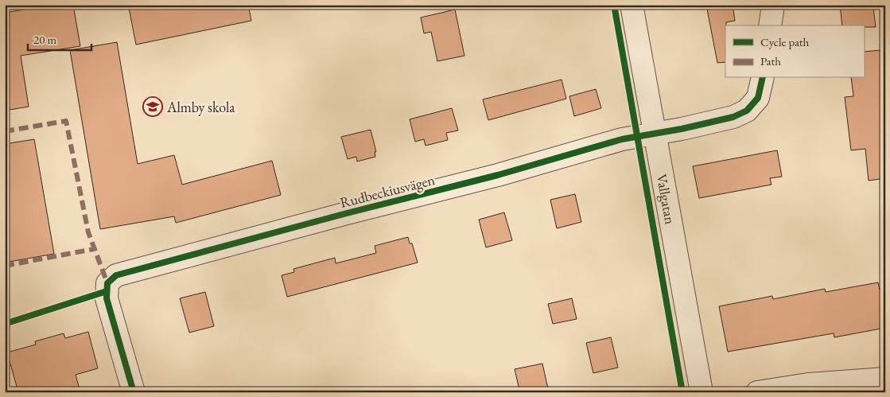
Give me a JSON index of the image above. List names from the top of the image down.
{
  "streets": {
    "street": ["Rudbeckiusvägen", "Vallgatan"]
  },
  "crossings": [
    ["Rudbeckiusvägen", "Vallgatan"]
  ],
  "places": {
    "school or university": ["Almby skola"]
  },
  "legend": ["Cycle path", "Path"],
  "scale_bar": "20 m"
}
